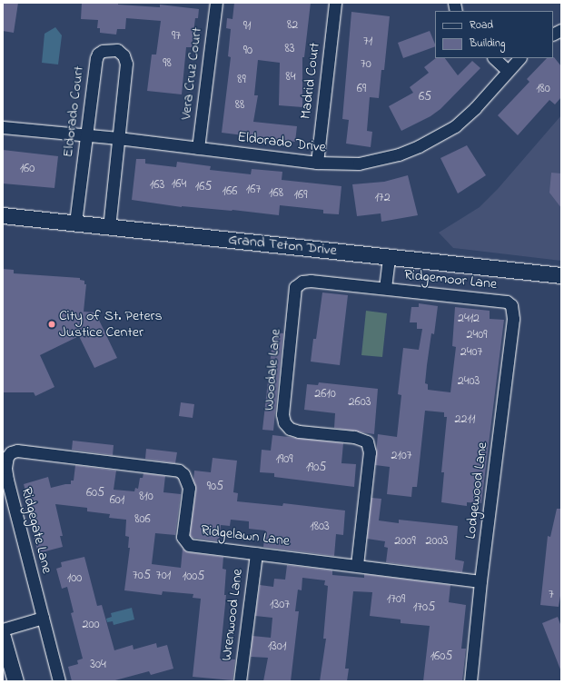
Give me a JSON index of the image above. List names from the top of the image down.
{
  "streets": {
    "street": [
      "Vera Cruz Court",
      "Madrid Court",
      "Eldorado Court",
      "Eldorado Drive",
      "Grand Teton Drive",
      "Ridgemoor Lane",
      "Woodale Lane",
      "Lodgewood Lane",
      "Ridgegate Lane",
      "Ridgelawn Lane",
      "Wrenwood Lane"
    ]
  },
  "crossings": [
    ["Vera Cruz Court", "Eldorado Drive"],
    ["Madrid Court", "Eldorado Drive"],
    ["Eldorado Court", "Eldorado Drive"],
    ["Eldorado Court", "Grand Teton Drive"],
    ["Grand Teton Drive", "Ridgemoor Lane"],
    ["Ridgemoor Lane", "Woodale Lane"],
    ["Ridgemoor Lane", "Lodgewood Lane"],
    ["Woodale Lane", "Ridgelawn Lane"],
    ["Lodgewood Lane", "Ridgelawn Lane"],
    ["Ridgegate Lane", "Ridgelawn Lane"],
    ["Ridgelawn Lane", "Wrenwood Lane"]
  ],
  "places": ["City of St. Peters Justice Center"],
  "house_numbers": [
    "82",
    "91",
    "97",
    "71",
    "83",
    "90",
    "98",
    "70",
    "84",
    "89",
    "69",
    "180",
    "65",
    "88",
    "160",
    "164",
    "163",
    "165",
    "167",
    "166",
    "168",
    "169",
    "172",
    "2412",
    "2409",
    "2407",
    "2403",
    "2610",
    "2603",
    "2211",
    "2107",
    "1909",
    "1905",
    "905",
    "605",
    "810",
    "601",
    "806",
    "1803",
    "2009",
    "2003",
    "705",
    "701",
    "1005",
    "100",
    "7",
    "1709",
    "1307",
    "1705",
    "200",
    "1301",
    "1605",
    "304"
  ],
  "legend": ["Road", "Building"]
}
